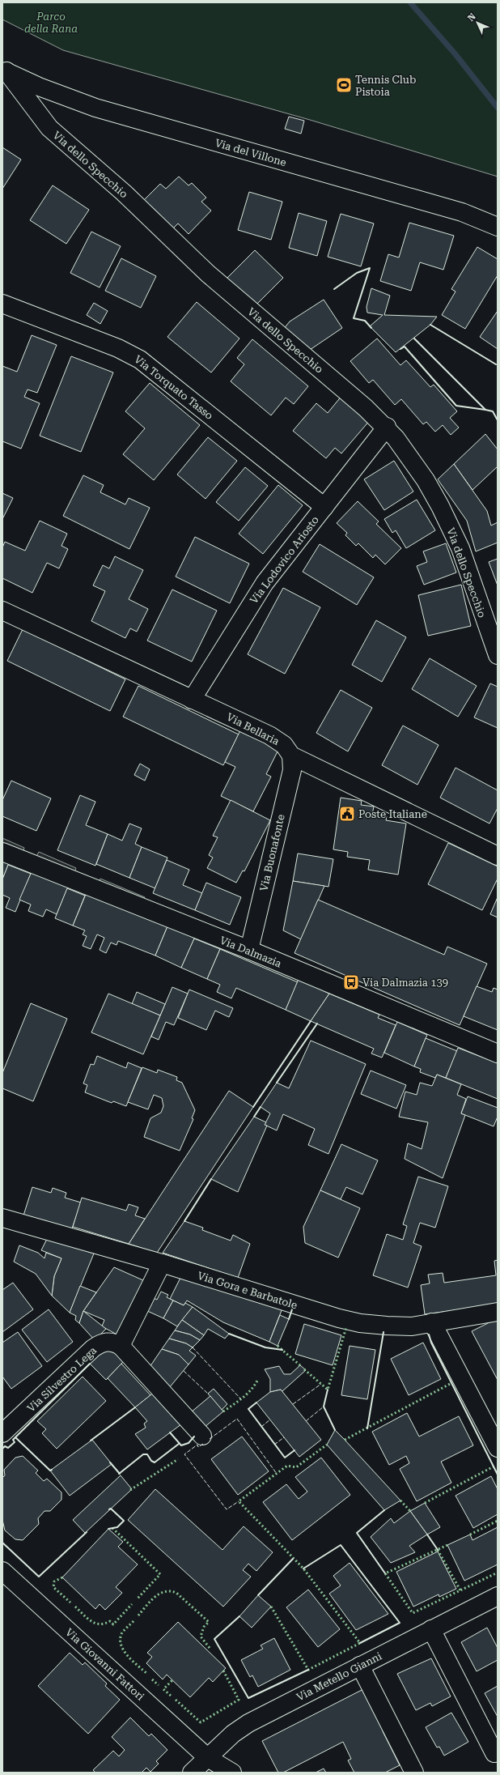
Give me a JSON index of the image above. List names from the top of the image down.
{
  "streets": {
    "street": [
      "Via del Villone",
      "Via dello Specchio",
      "Via Torquato Tasso",
      "Via Lodovico Ariosto",
      "Via Bellaria",
      "Via Buonafonte",
      "Via Dalmazia",
      "Via Gora e Barbatole",
      "Via Silvestro Lega",
      "Via Giovanni Fattori",
      "Via Metello Gianni"
    ]
  },
  "crossings": [
    ["Via del Villone", "Via dello Specchio"],
    ["Via dello Specchio", "Via Lodovico Ariosto"],
    ["Via Torquato Tasso", "Via Lodovico Ariosto"],
    ["Via Lodovico Ariosto", "Via Bellaria"],
    ["Via Bellaria", "Via Buonafonte"],
    ["Via Buonafonte", "Via Dalmazia"],
    ["Via Giovanni Fattori", "Via Metello Gianni"]
  ],
  "parks": ["Parco della Rana"],
  "places": {
    "sports": ["Tennis Club Pistoia"],
    "public building": ["Poste Italiane"],
    "bus stop": ["Via Dalmazia 139"]
  },
  "north": "top left"
}
